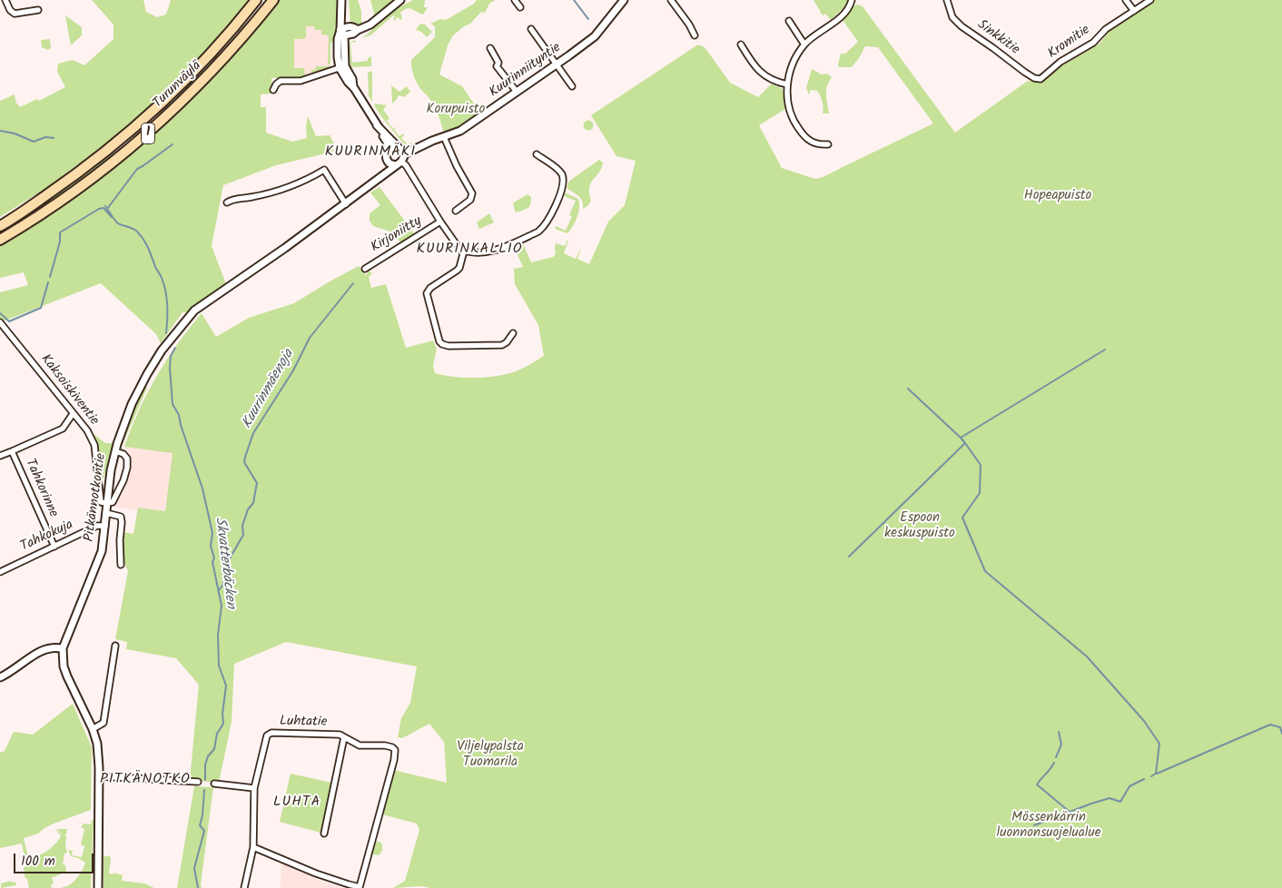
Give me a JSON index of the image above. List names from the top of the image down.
{
  "streets": {
    "highway": ["Turunväylä", "1"],
    "street": [
      "Sinkkitie",
      "Kromitie",
      "Kuurinniityntie",
      "Kirjoniitty",
      "Kaksoiskiventie",
      "Tahkorinne",
      "Pitkännotkontie",
      "Tahkokuja",
      "Luhtatie"
    ]
  },
  "crossings": [
    ["Sinkkitie", "Kromitie"],
    ["Kuurinniityntie", "Pitkännotkontie"],
    ["Kaksoiskiventie", "Pitkännotkontie"],
    ["Tahkorinne", "Tahkokuja"],
    ["Pitkännotkontie", "Tahkokuja"]
  ],
  "districts": [
    "KUURINMÄKI",
    "KUURINKALLIO",
    "PITKÄNOTKO",
    "LUHTA"
  ],
  "water": ["Kuurinmäenoja", "Skvatterbäcken"],
  "parks": [
    "Korupuisto",
    "Hopeapuisto",
    "Espoon keskuspuisto",
    "Viljelypalsta Tuomarila",
    "Mössenkärrin luonnonsuojelualue"
  ],
  "scale_bar": "100 m"
}
